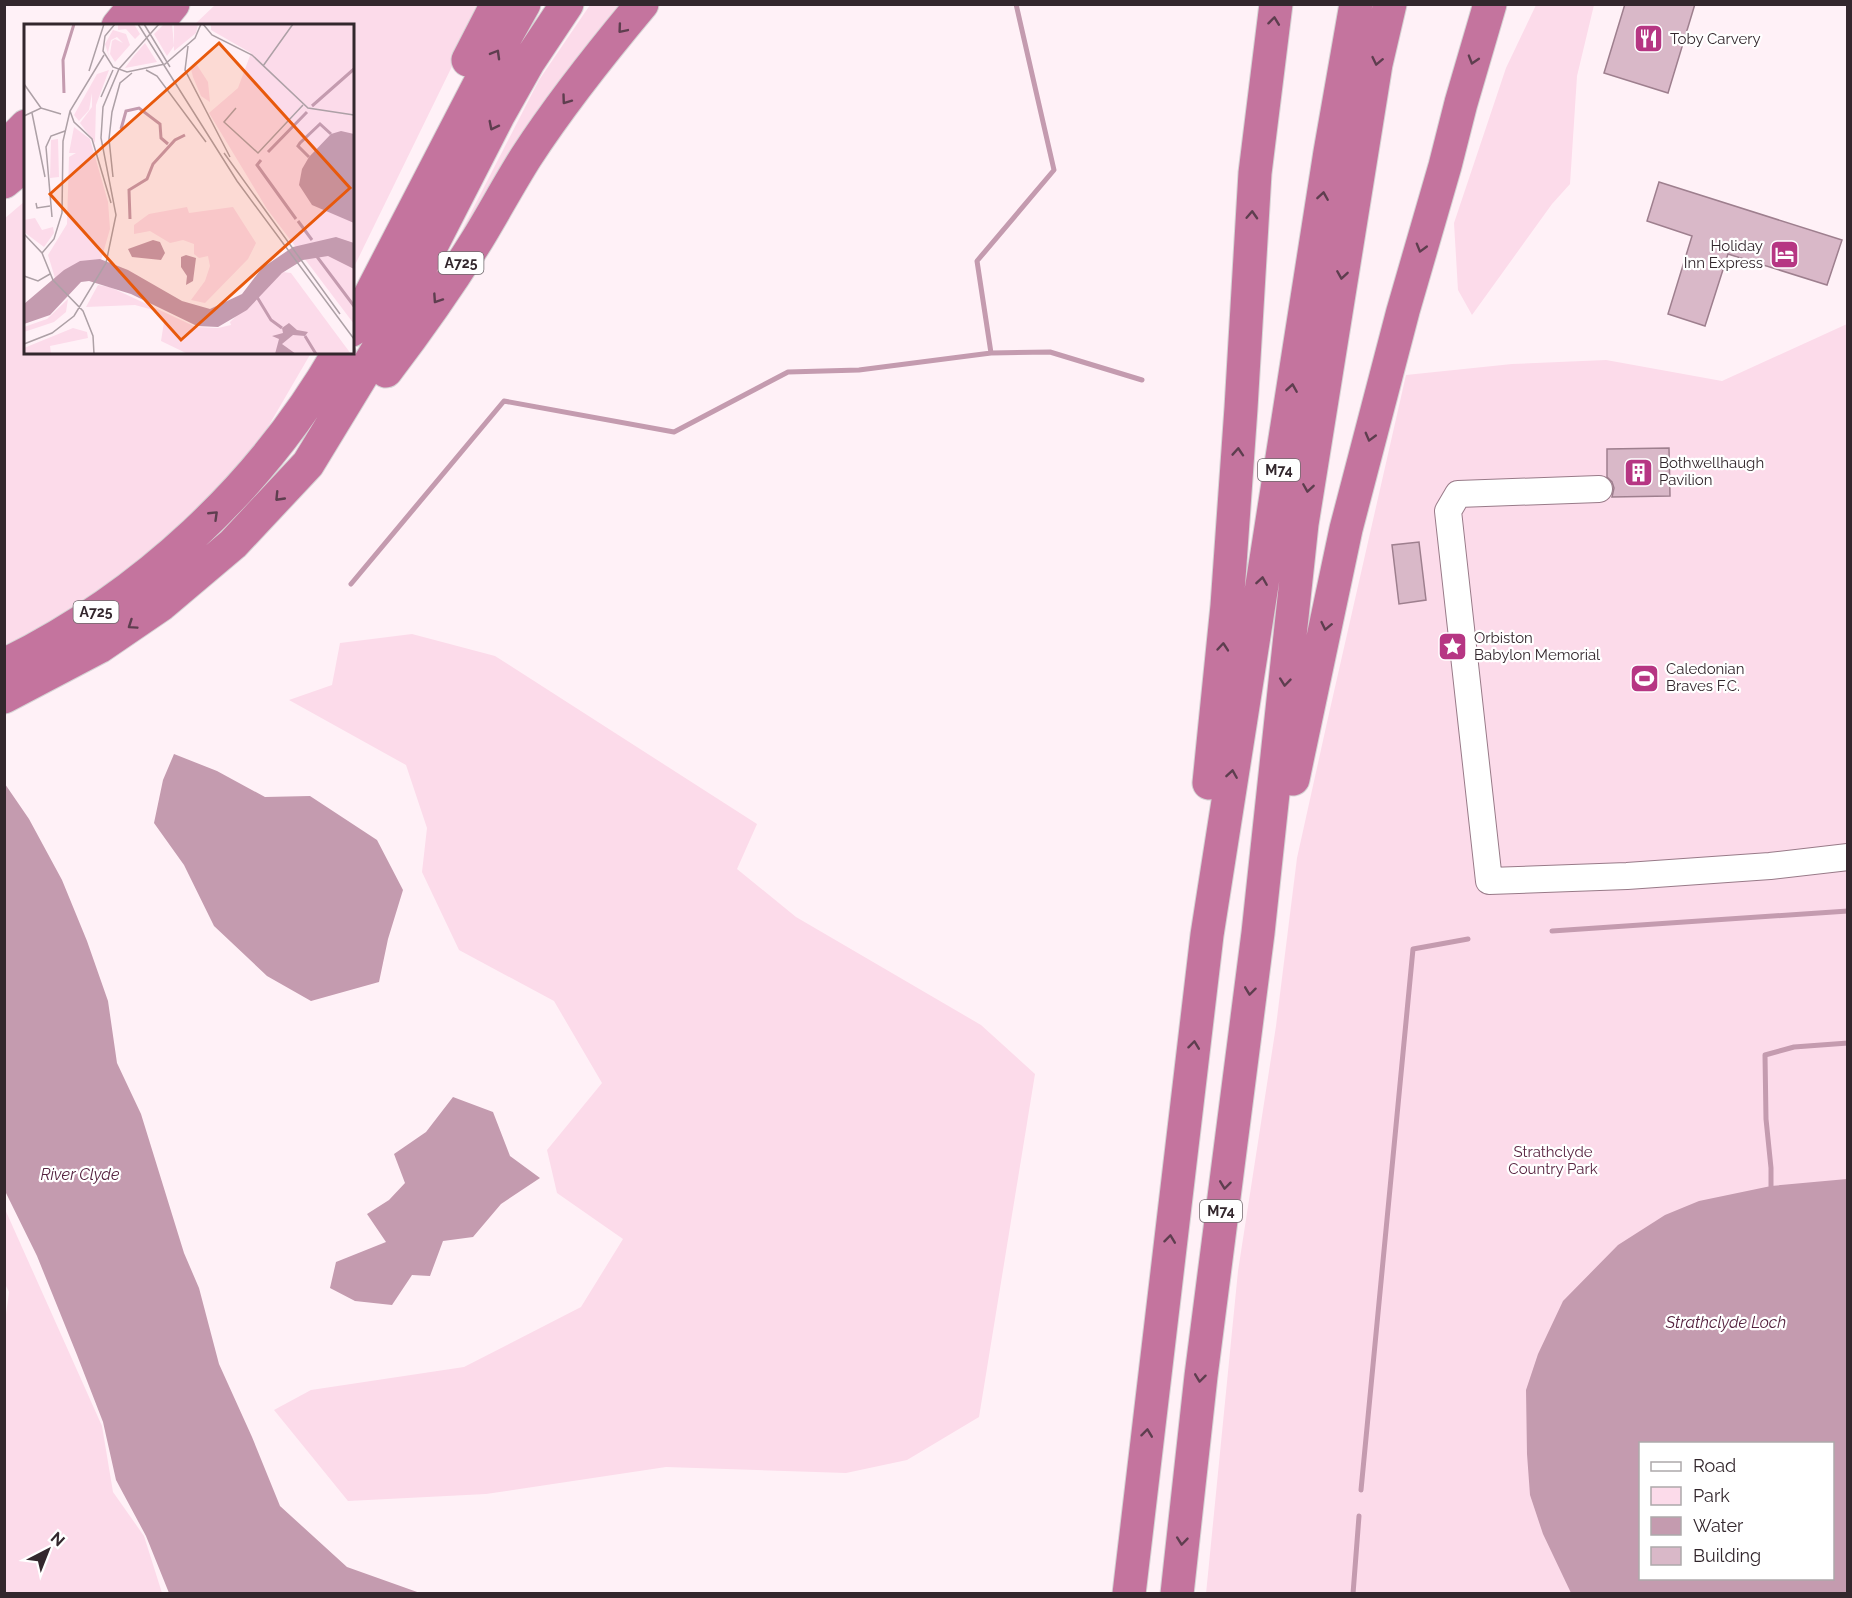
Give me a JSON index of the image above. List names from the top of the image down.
{
  "streets": {
    "highway": ["A725", "M74"]
  },
  "water": ["River Clyde", "Strathclyde Loch"],
  "parks": ["Strathclyde Country Park"],
  "places": {
    "restaurant": ["Toby Carvery"],
    "hotel": ["Holiday Inn Express"],
    "building": ["Bothwellhaugh Pavilion"],
    "place": ["Orbiston Babylon Memorial"],
    "sports": ["Caledonian Braves F.C."]
  },
  "legend": [
    "Road",
    "Park",
    "Water",
    "Building"
  ],
  "north": "top right"
}
